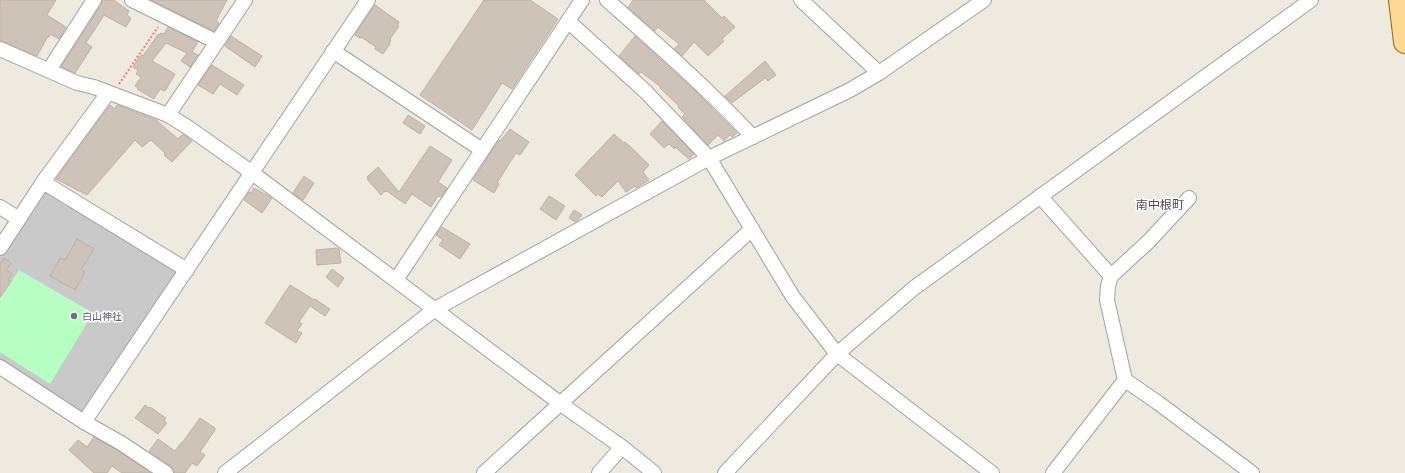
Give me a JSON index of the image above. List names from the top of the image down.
{
  "districts": ["南中根町"],
  "places": ["白山神社"]
}
